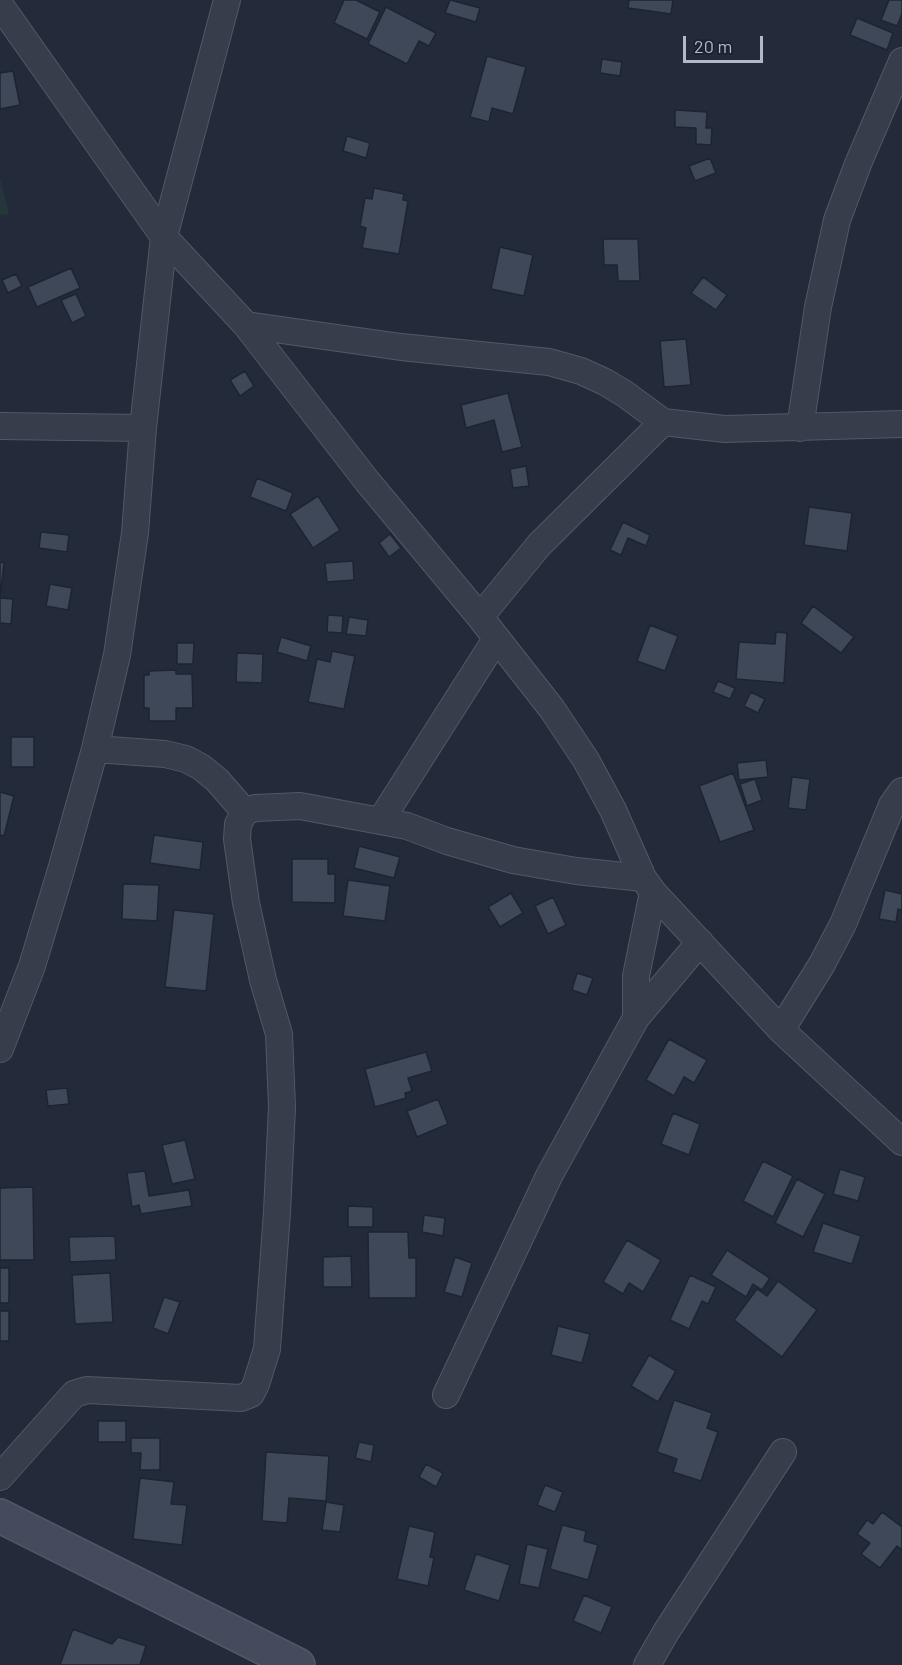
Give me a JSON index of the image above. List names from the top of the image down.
{
  "scale_bar": "20 m"
}
